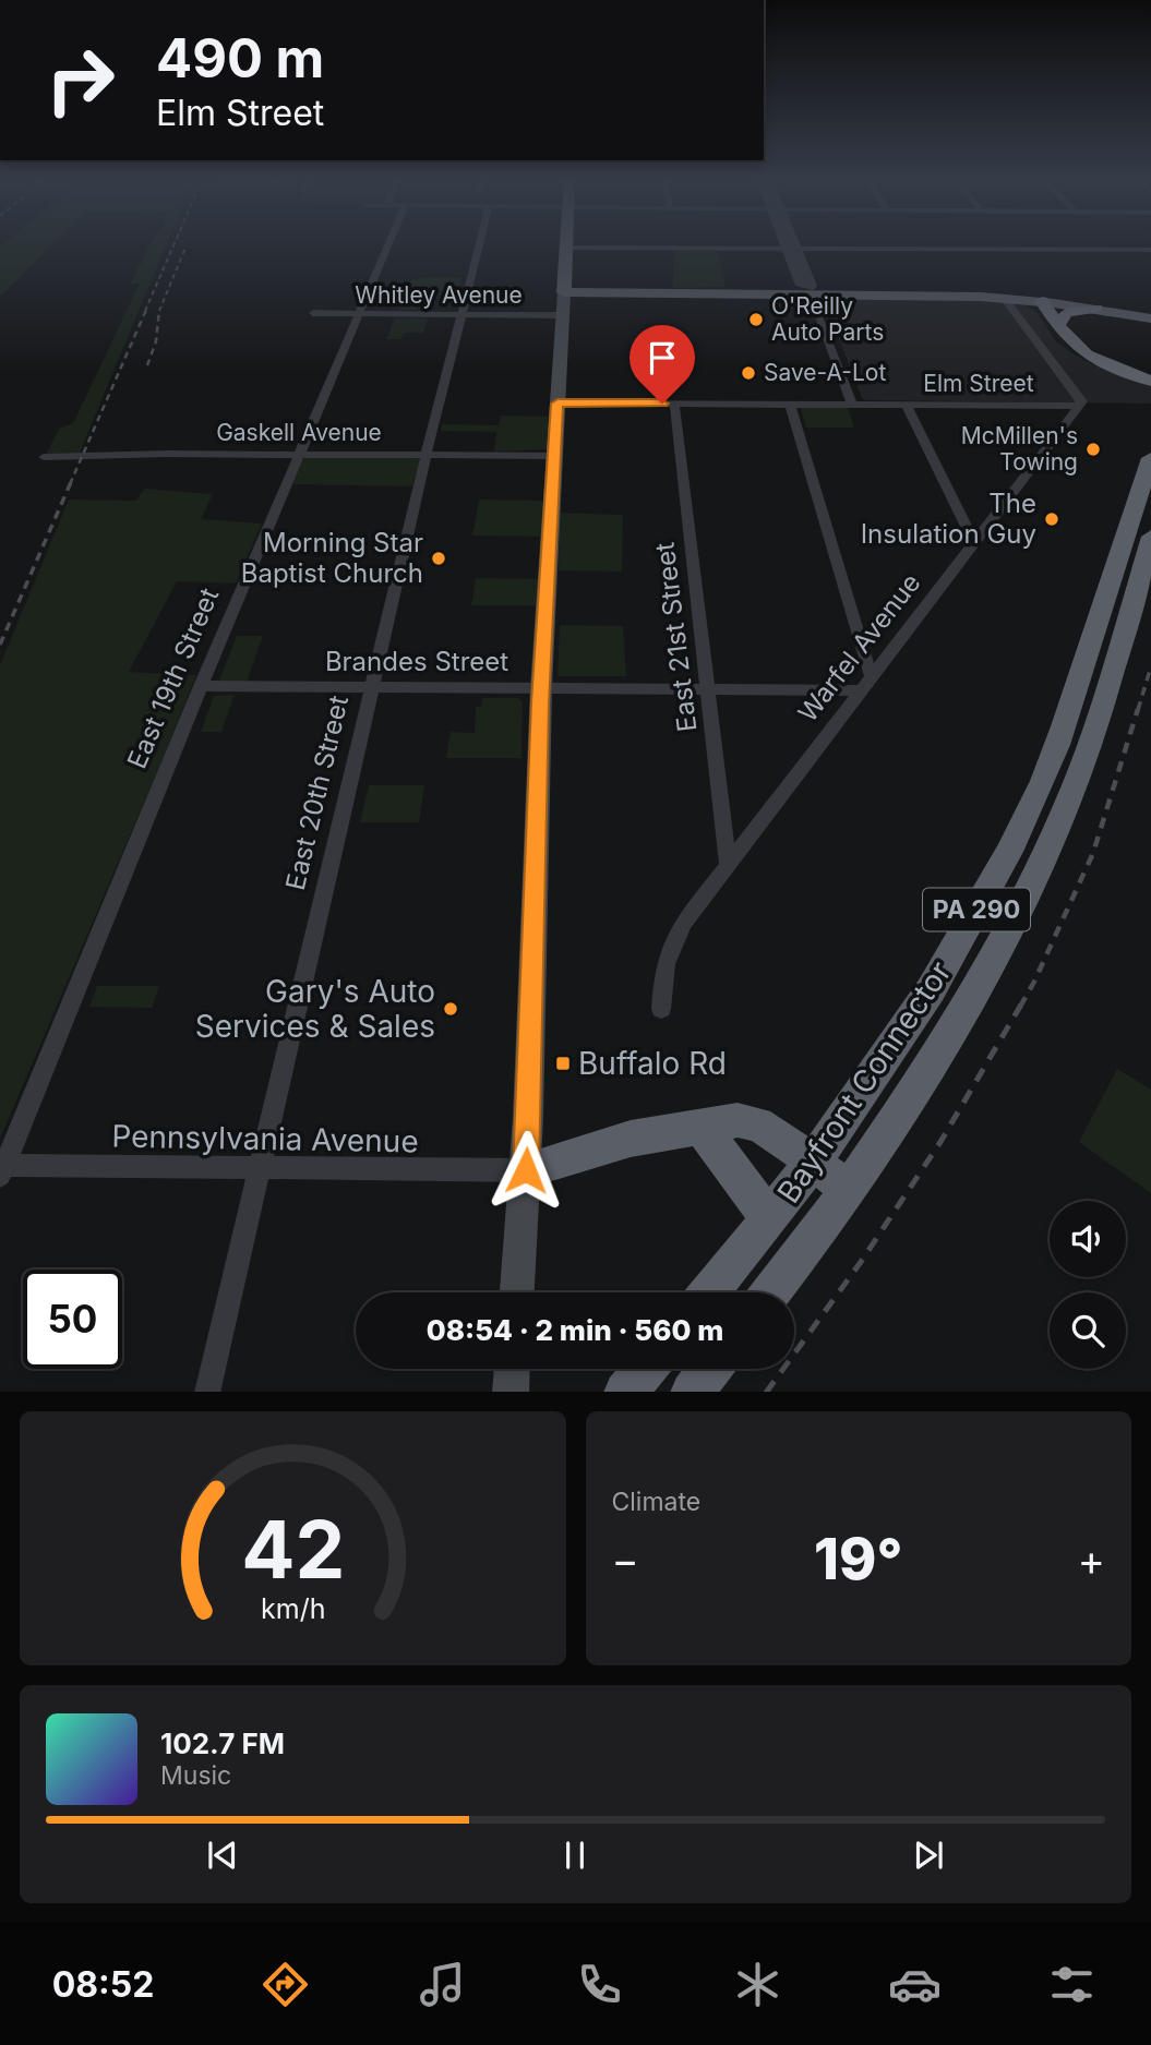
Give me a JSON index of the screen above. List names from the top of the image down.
{
  "streets": {
    "highway": ["PA 290", "Bayfront Connector"],
    "street": [
      "Whitley Avenue",
      "Elm Street",
      "Gaskell Avenue",
      "East 21st Street",
      "Warfel Avenue",
      "Brandes Street",
      "East 19th Street",
      "East 20th Street",
      "Pennsylvania Avenue"
    ]
  },
  "crossings": [
    ["Whitley Avenue", "East 19th Street"],
    ["Whitley Avenue", "East 20th Street"],
    ["Elm Street", "East 21st Street"],
    ["Elm Street", "Warfel Avenue"],
    ["Gaskell Avenue", "East 19th Street"],
    ["Gaskell Avenue", "East 20th Street"],
    ["East 21st Street", "Warfel Avenue"],
    ["East 21st Street", "Brandes Street"],
    ["Warfel Avenue", "Brandes Street"],
    ["Brandes Street", "East 19th Street"],
    ["Brandes Street", "East 20th Street"],
    ["East 19th Street", "Pennsylvania Avenue"],
    ["East 20th Street", "Pennsylvania Avenue"]
  ],
  "places": {
    "other": [
      "O'Reilly Auto Parts",
      "Save-A-Lot",
      "McMillen's Towing",
      "The Insulation Guy",
      "Morning Star Baptist Church",
      "Gary's Auto Services & Sales"
    ],
    "transit": ["Buffalo Rd"]
  },
  "page": {
    "turn": ["490 m", "Elm Street"],
    "limit": "50",
    "trip": "08:54 · 2 min · 560 m",
    "tile": "Climate",
    "heat": ["−", "19°", "+"],
    "song": ["102.7 FM", "Music"],
    "tabs": "08:52",
    "gauge": ["42", "km/h"]
  }
}
